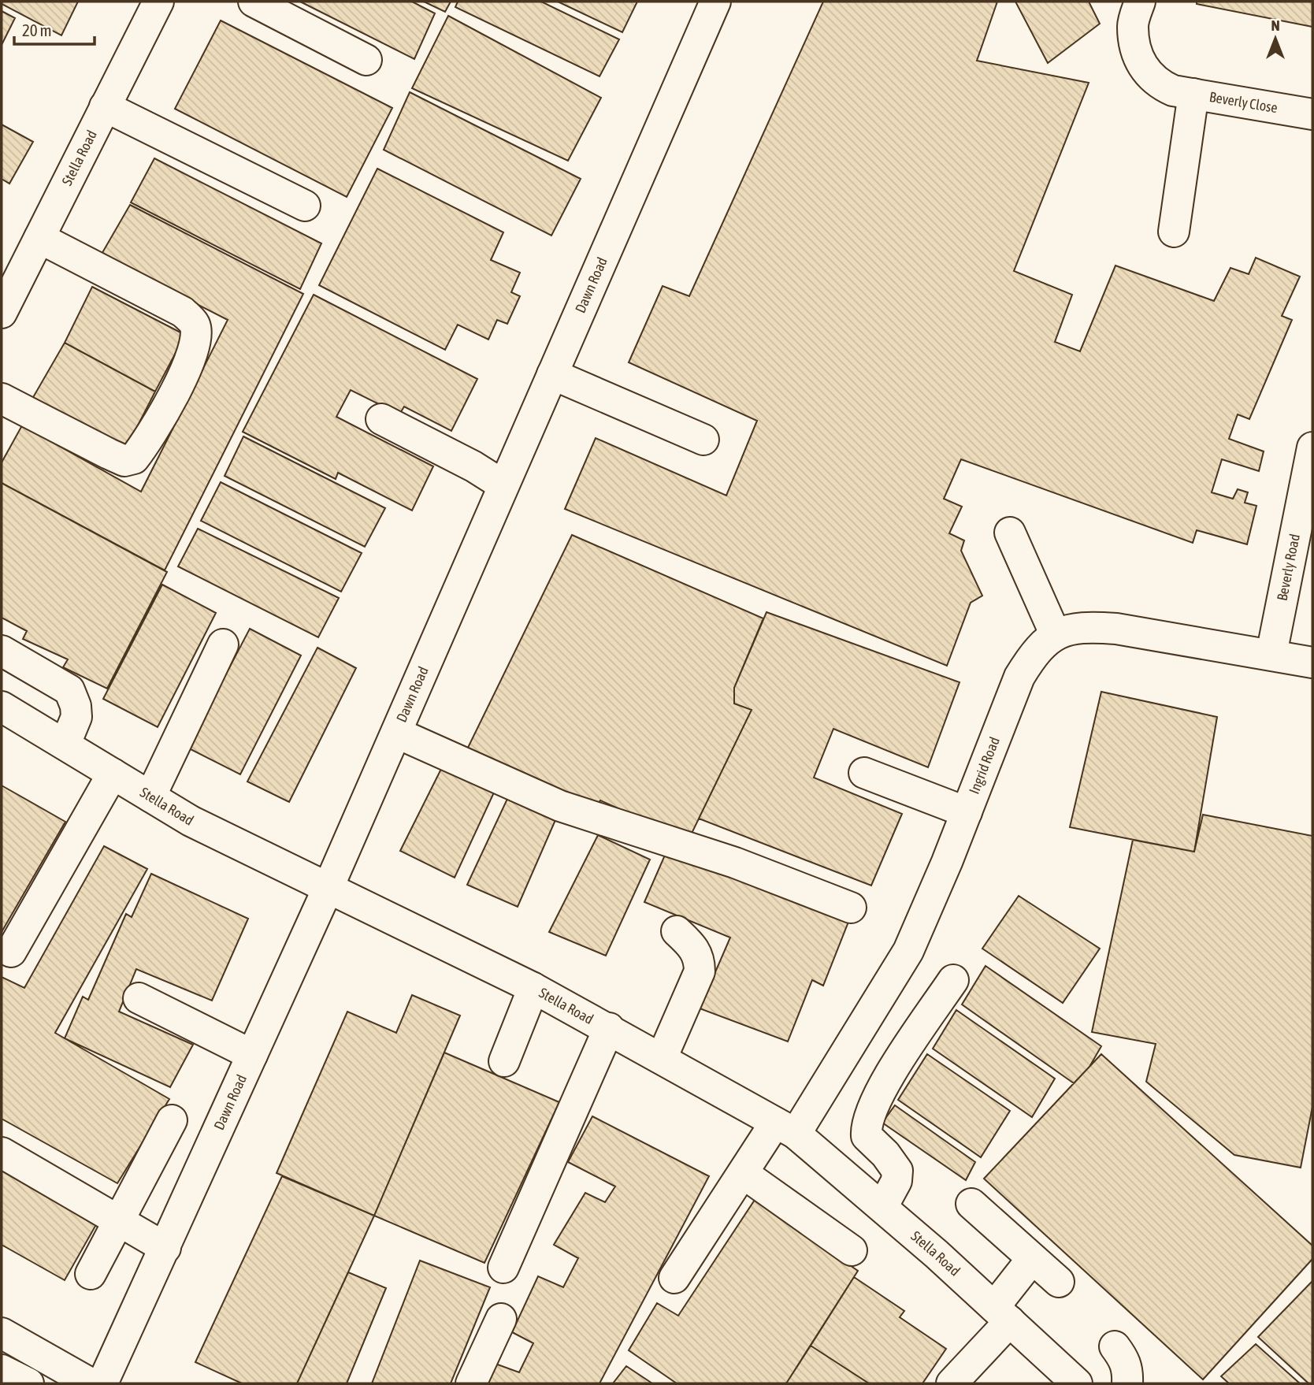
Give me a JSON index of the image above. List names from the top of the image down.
{
  "streets": {
    "street": [
      "Beverly Close",
      "Stella Road",
      "Dawn Road",
      "Beverly Road",
      "Ingrid Road"
    ]
  },
  "crossings": [
    ["Stella Road", "Dawn Road"],
    ["Stella Road", "Ingrid Road"],
    ["Beverly Road", "Ingrid Road"]
  ],
  "scale_bar": "20 m",
  "north": "top"
}
